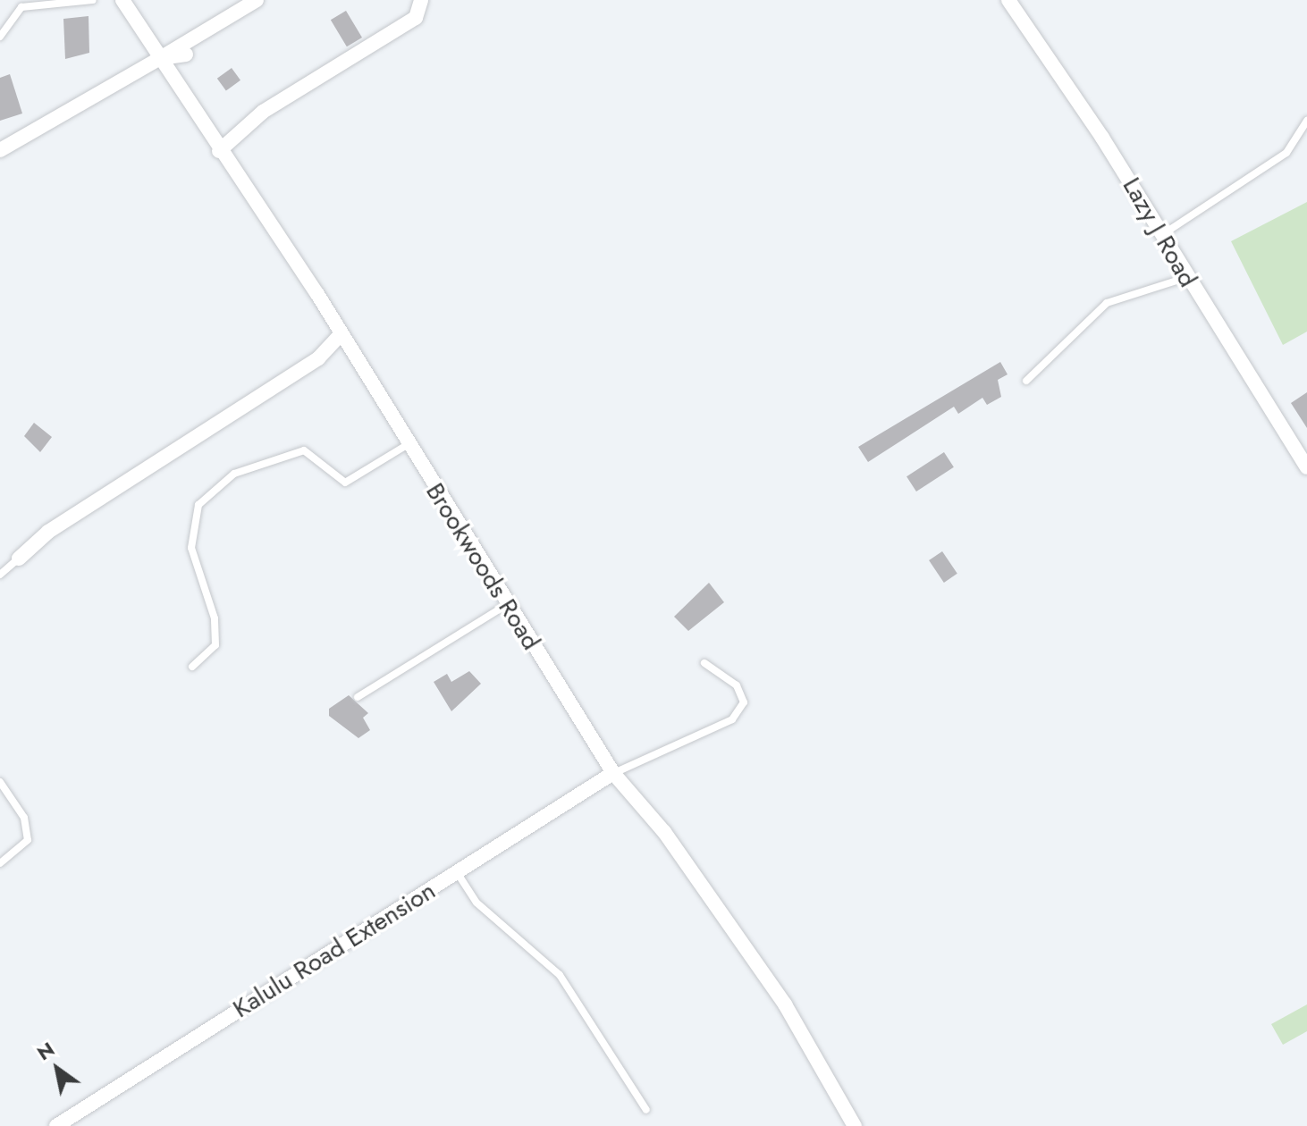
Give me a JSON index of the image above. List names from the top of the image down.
{
  "streets": {
    "street": ["Lazy J Road", "Brookwoods Road", "Kalulu Road Extension"]
  },
  "crossings": [
    ["Brookwoods Road", "Kalulu Road Extension"]
  ],
  "north": "top left"
}
